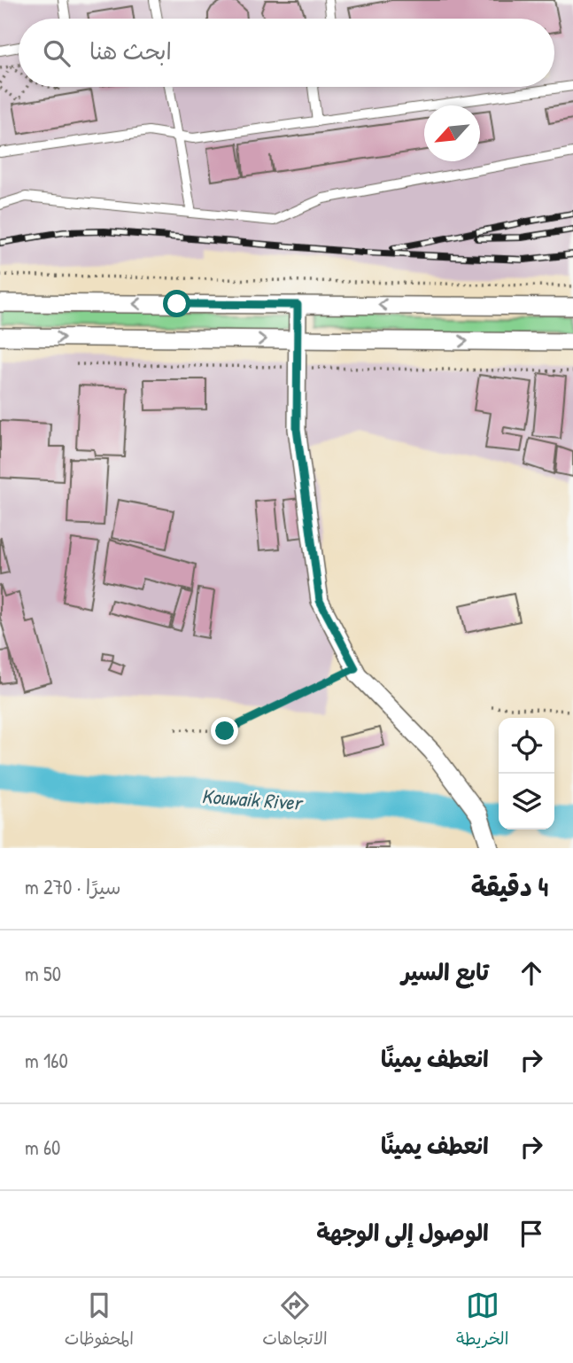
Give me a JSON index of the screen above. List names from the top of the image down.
{
  "water": ["Kouwaik River"],
  "north": "bottom left",
  "page": {
    "search": "ابحث هنا",
    "heading": ["4 دقيقة", "سيرًا · 270 m"],
    "list": [
      ["تابع السير", "50 m"],
      ["انعطف يمينًا", "160 m"],
      ["انعطف يمينًا", "60 m"],
      "الوصول إلى الوجهة"
    ],
    "nav": ["الخريطة", "الاتجاهات", "المحفوظات"]
  }
}
